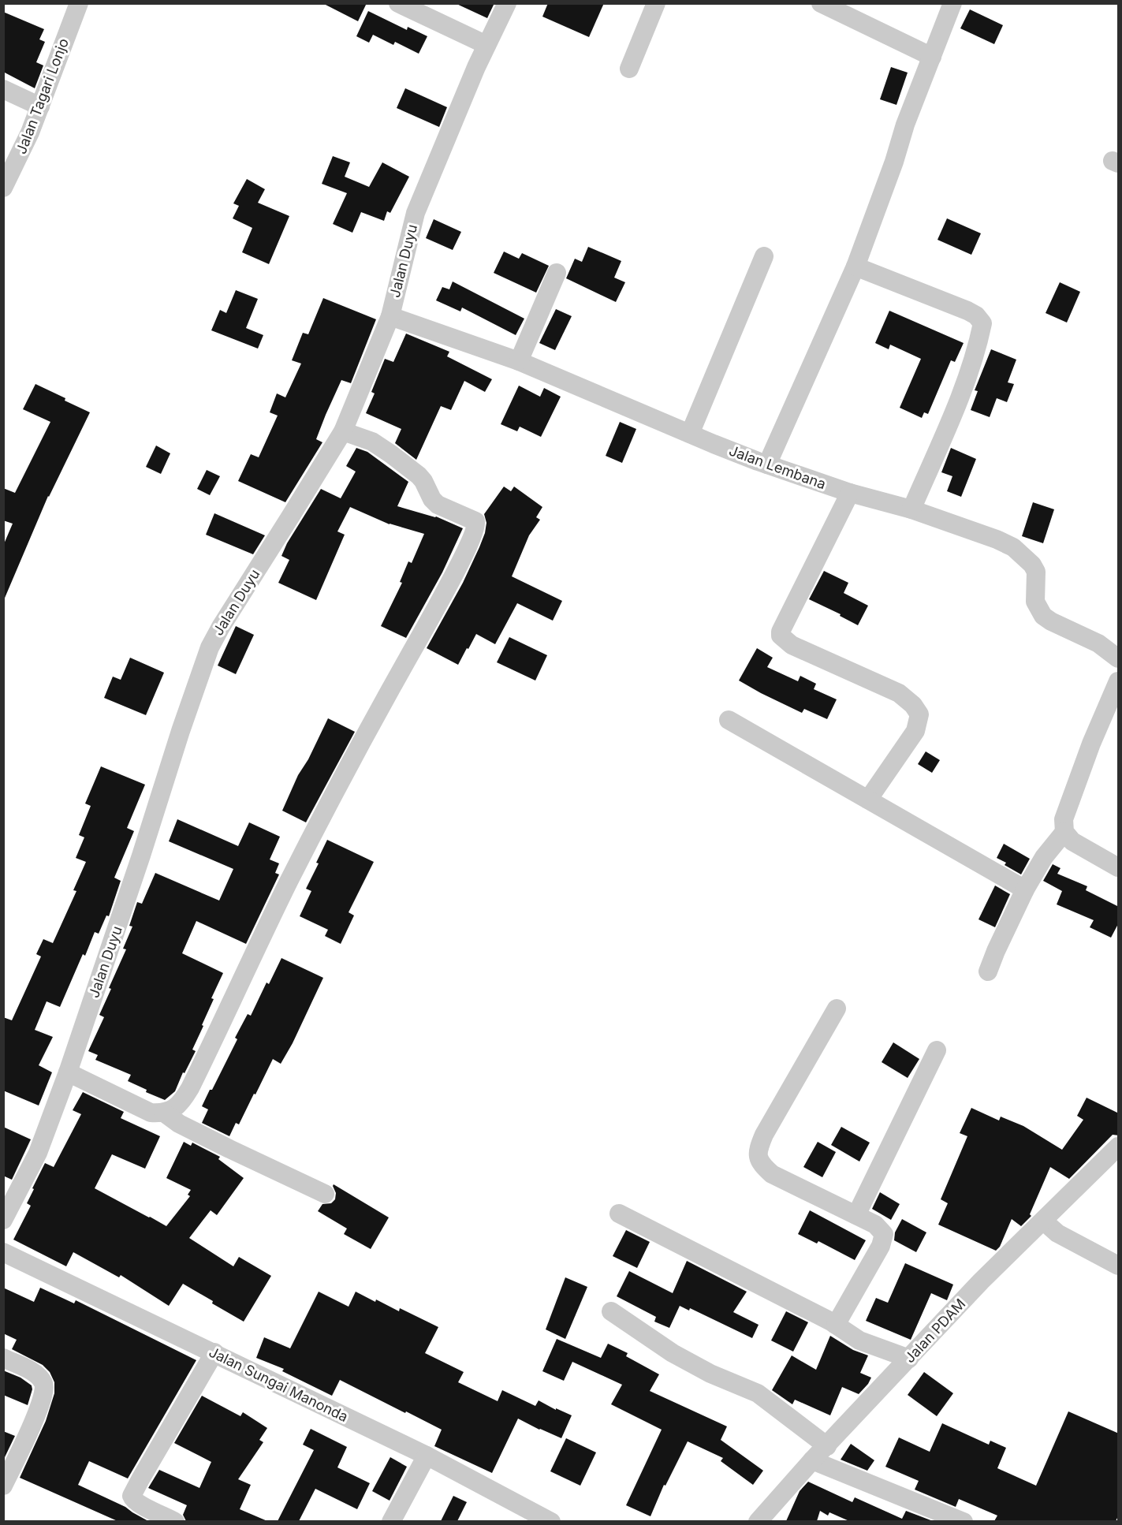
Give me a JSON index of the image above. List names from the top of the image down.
{
  "streets": {
    "street": [
      "Jalan Tagari Lonjo",
      "Jalan Duyu",
      "Jalan Lembana",
      "Jalan PDAM",
      "Jalan Sungai Manonda"
    ]
  },
  "crossings": [
    ["Jalan Duyu", "Jalan Lembana"]
  ]
}
